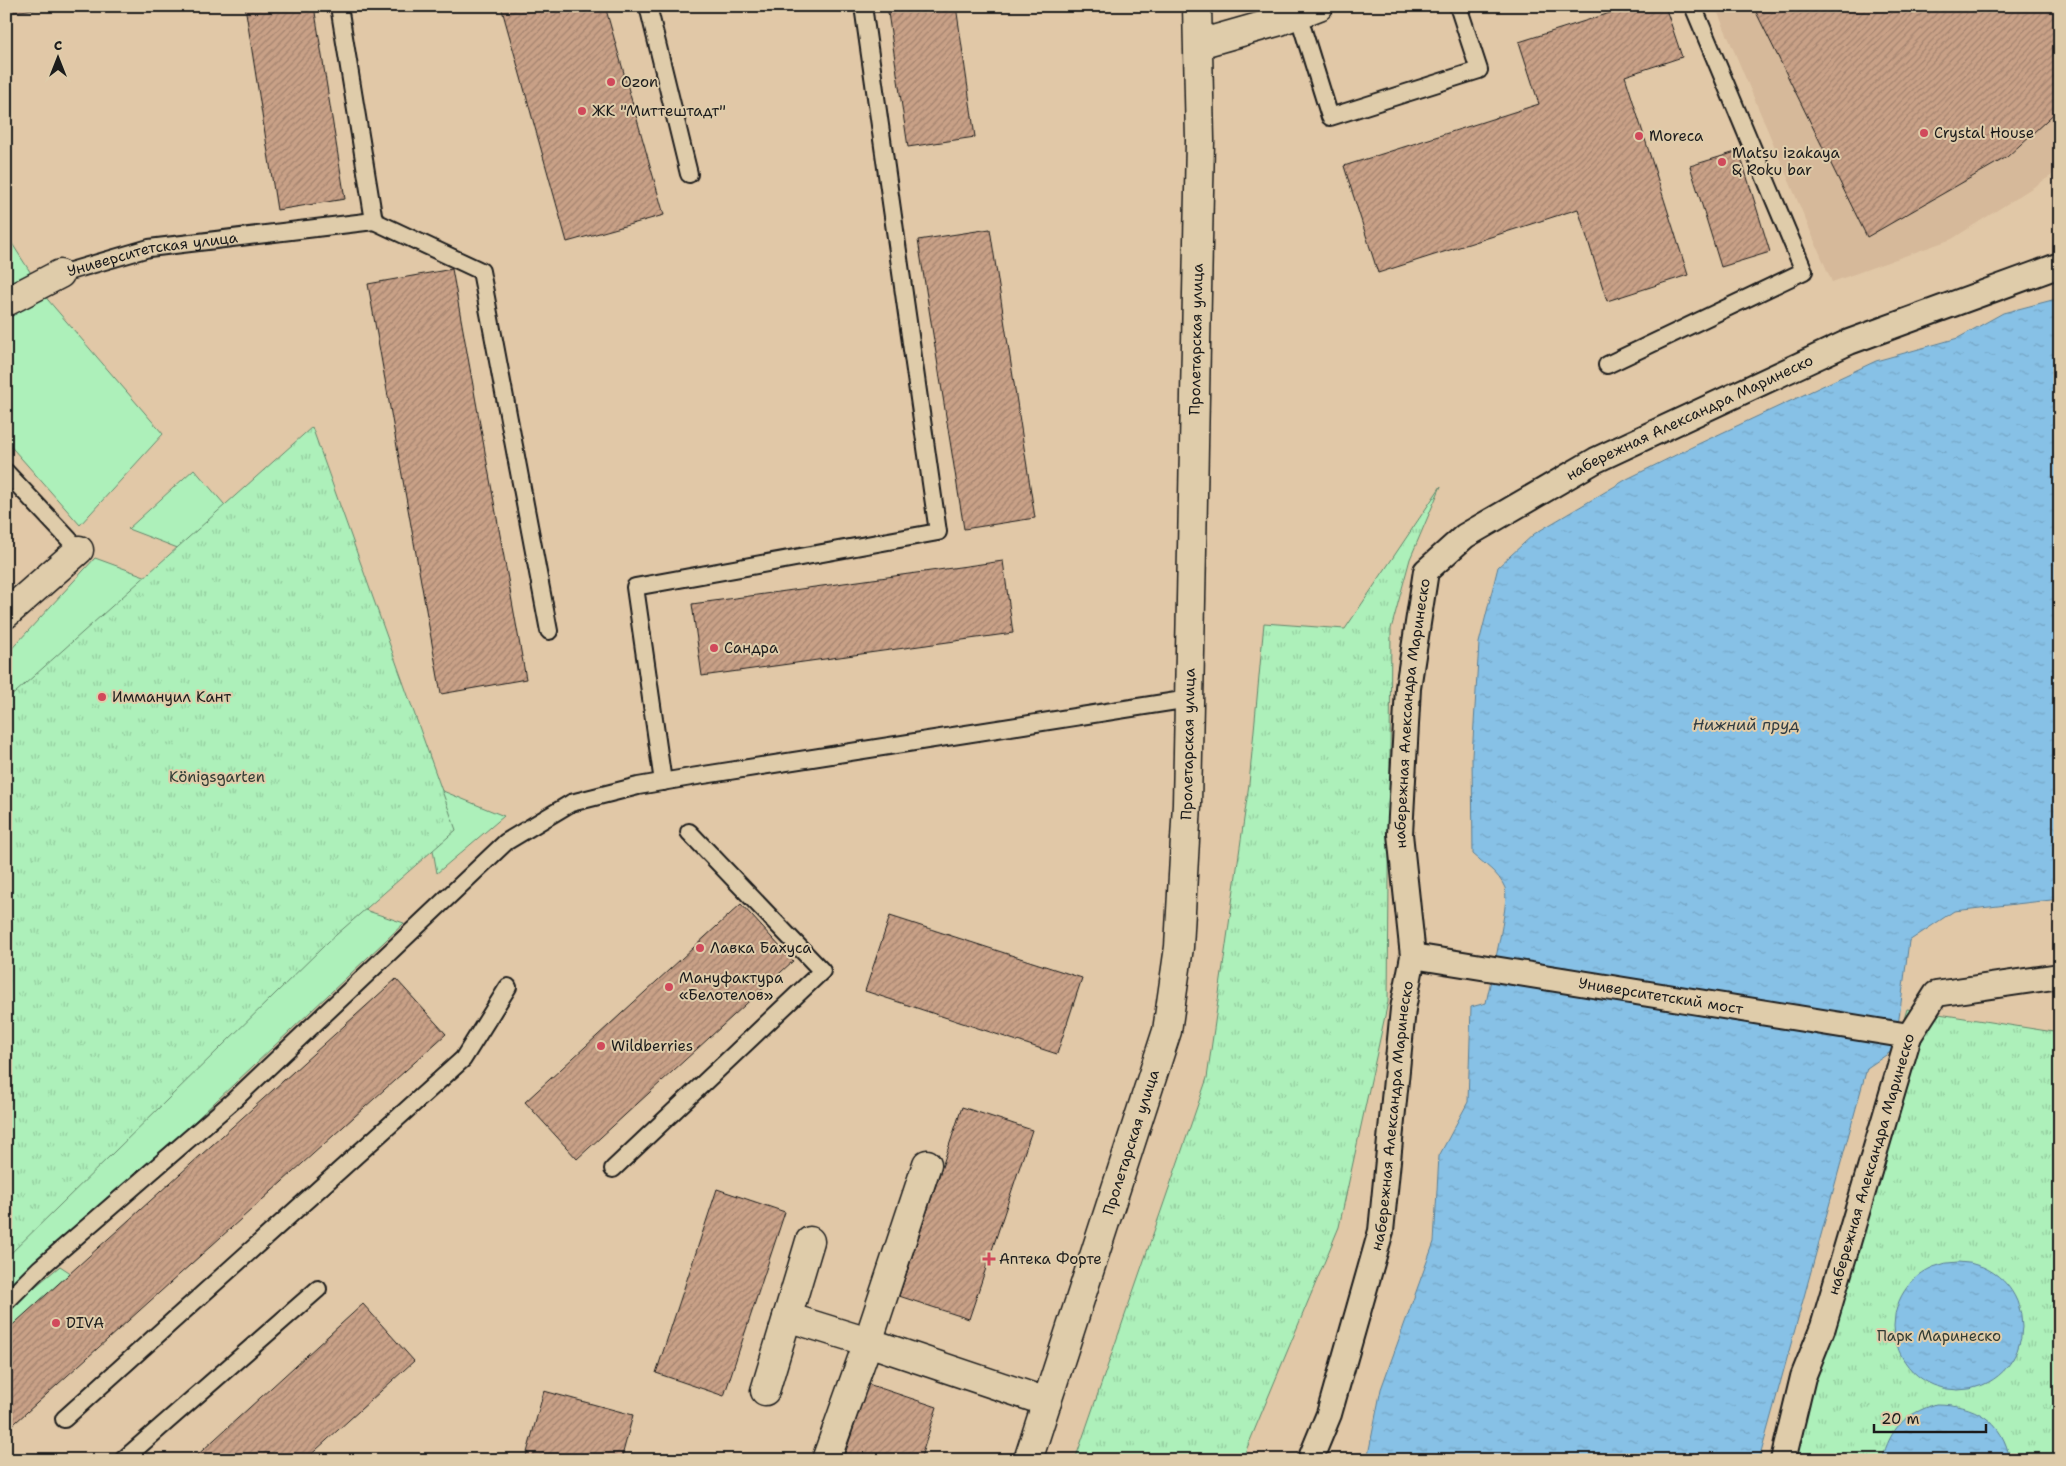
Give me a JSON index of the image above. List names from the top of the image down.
{
  "streets": {
    "main road": ["Университетская улица", "Пролетарская улица"],
    "street": ["набережная Александра Маринеско", "Университетский мост"]
  },
  "crossings": [
    ["набережная Александра Маринеско", "Университетский мост"]
  ],
  "water": ["Нижний пруд"],
  "parks": ["Königsgarten", "Парк Маринеско"],
  "places": {
    "other": [
      "Ozon",
      "ЖК \"Миттештадт\"",
      "Crystal House",
      "Moreca",
      "Matsu izakaya & Roku bar",
      "Сандра",
      "Иммануил Кант",
      "Лавка Бахуса",
      "Мануфактура «Белотелов»",
      "Wildberries",
      "DIVA"
    ],
    "health": ["Аптека Форте"]
  },
  "scale_bar": "20 m",
  "north": "top"
}
